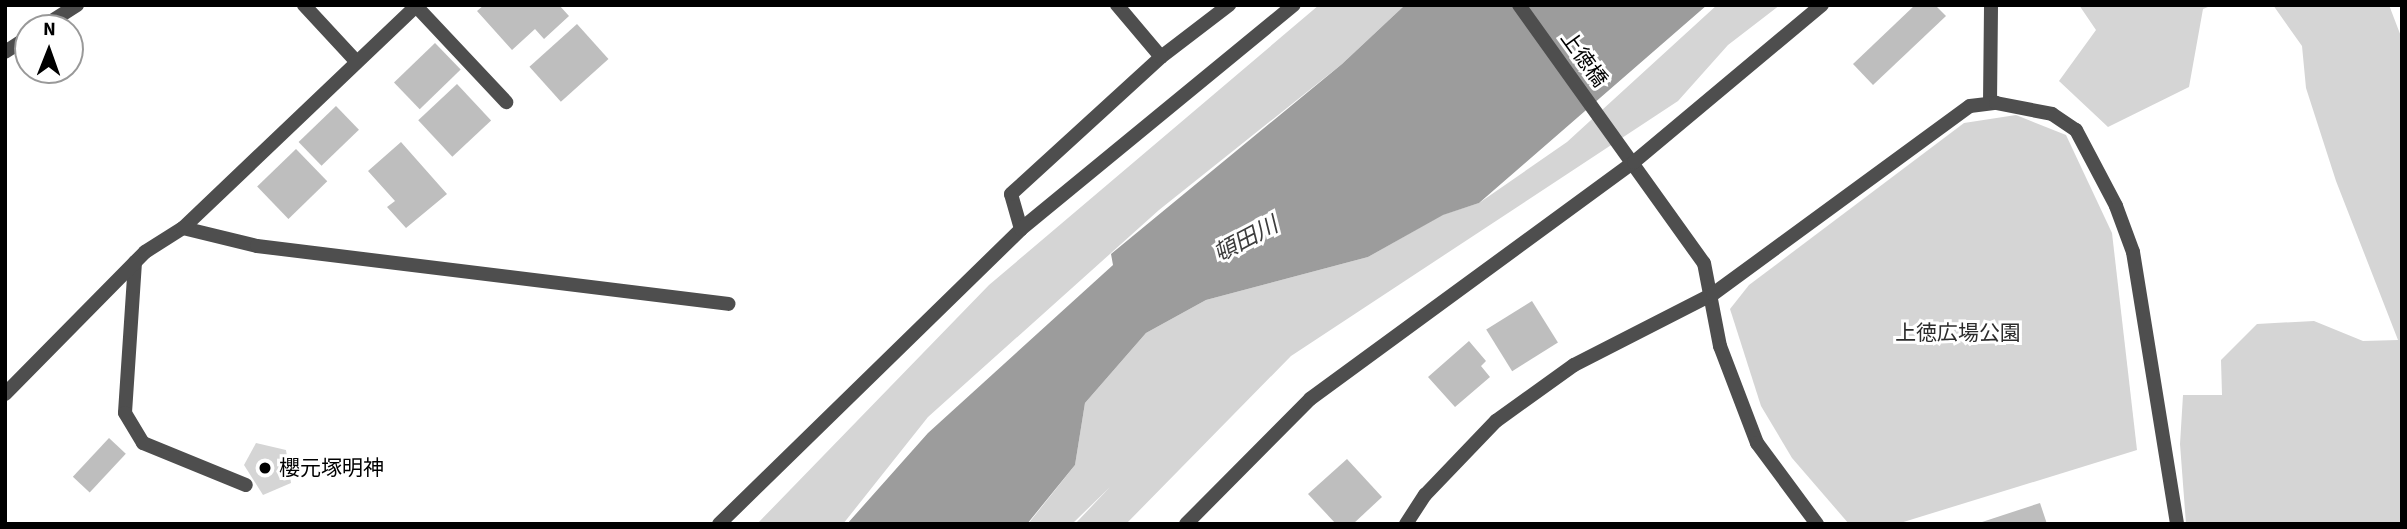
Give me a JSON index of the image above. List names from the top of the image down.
{
  "streets": {
    "street": ["上徳橋"]
  },
  "water": ["頓田川"],
  "parks": ["上徳広場公園"],
  "places": ["櫻元塚明神"],
  "north": "top"
}
